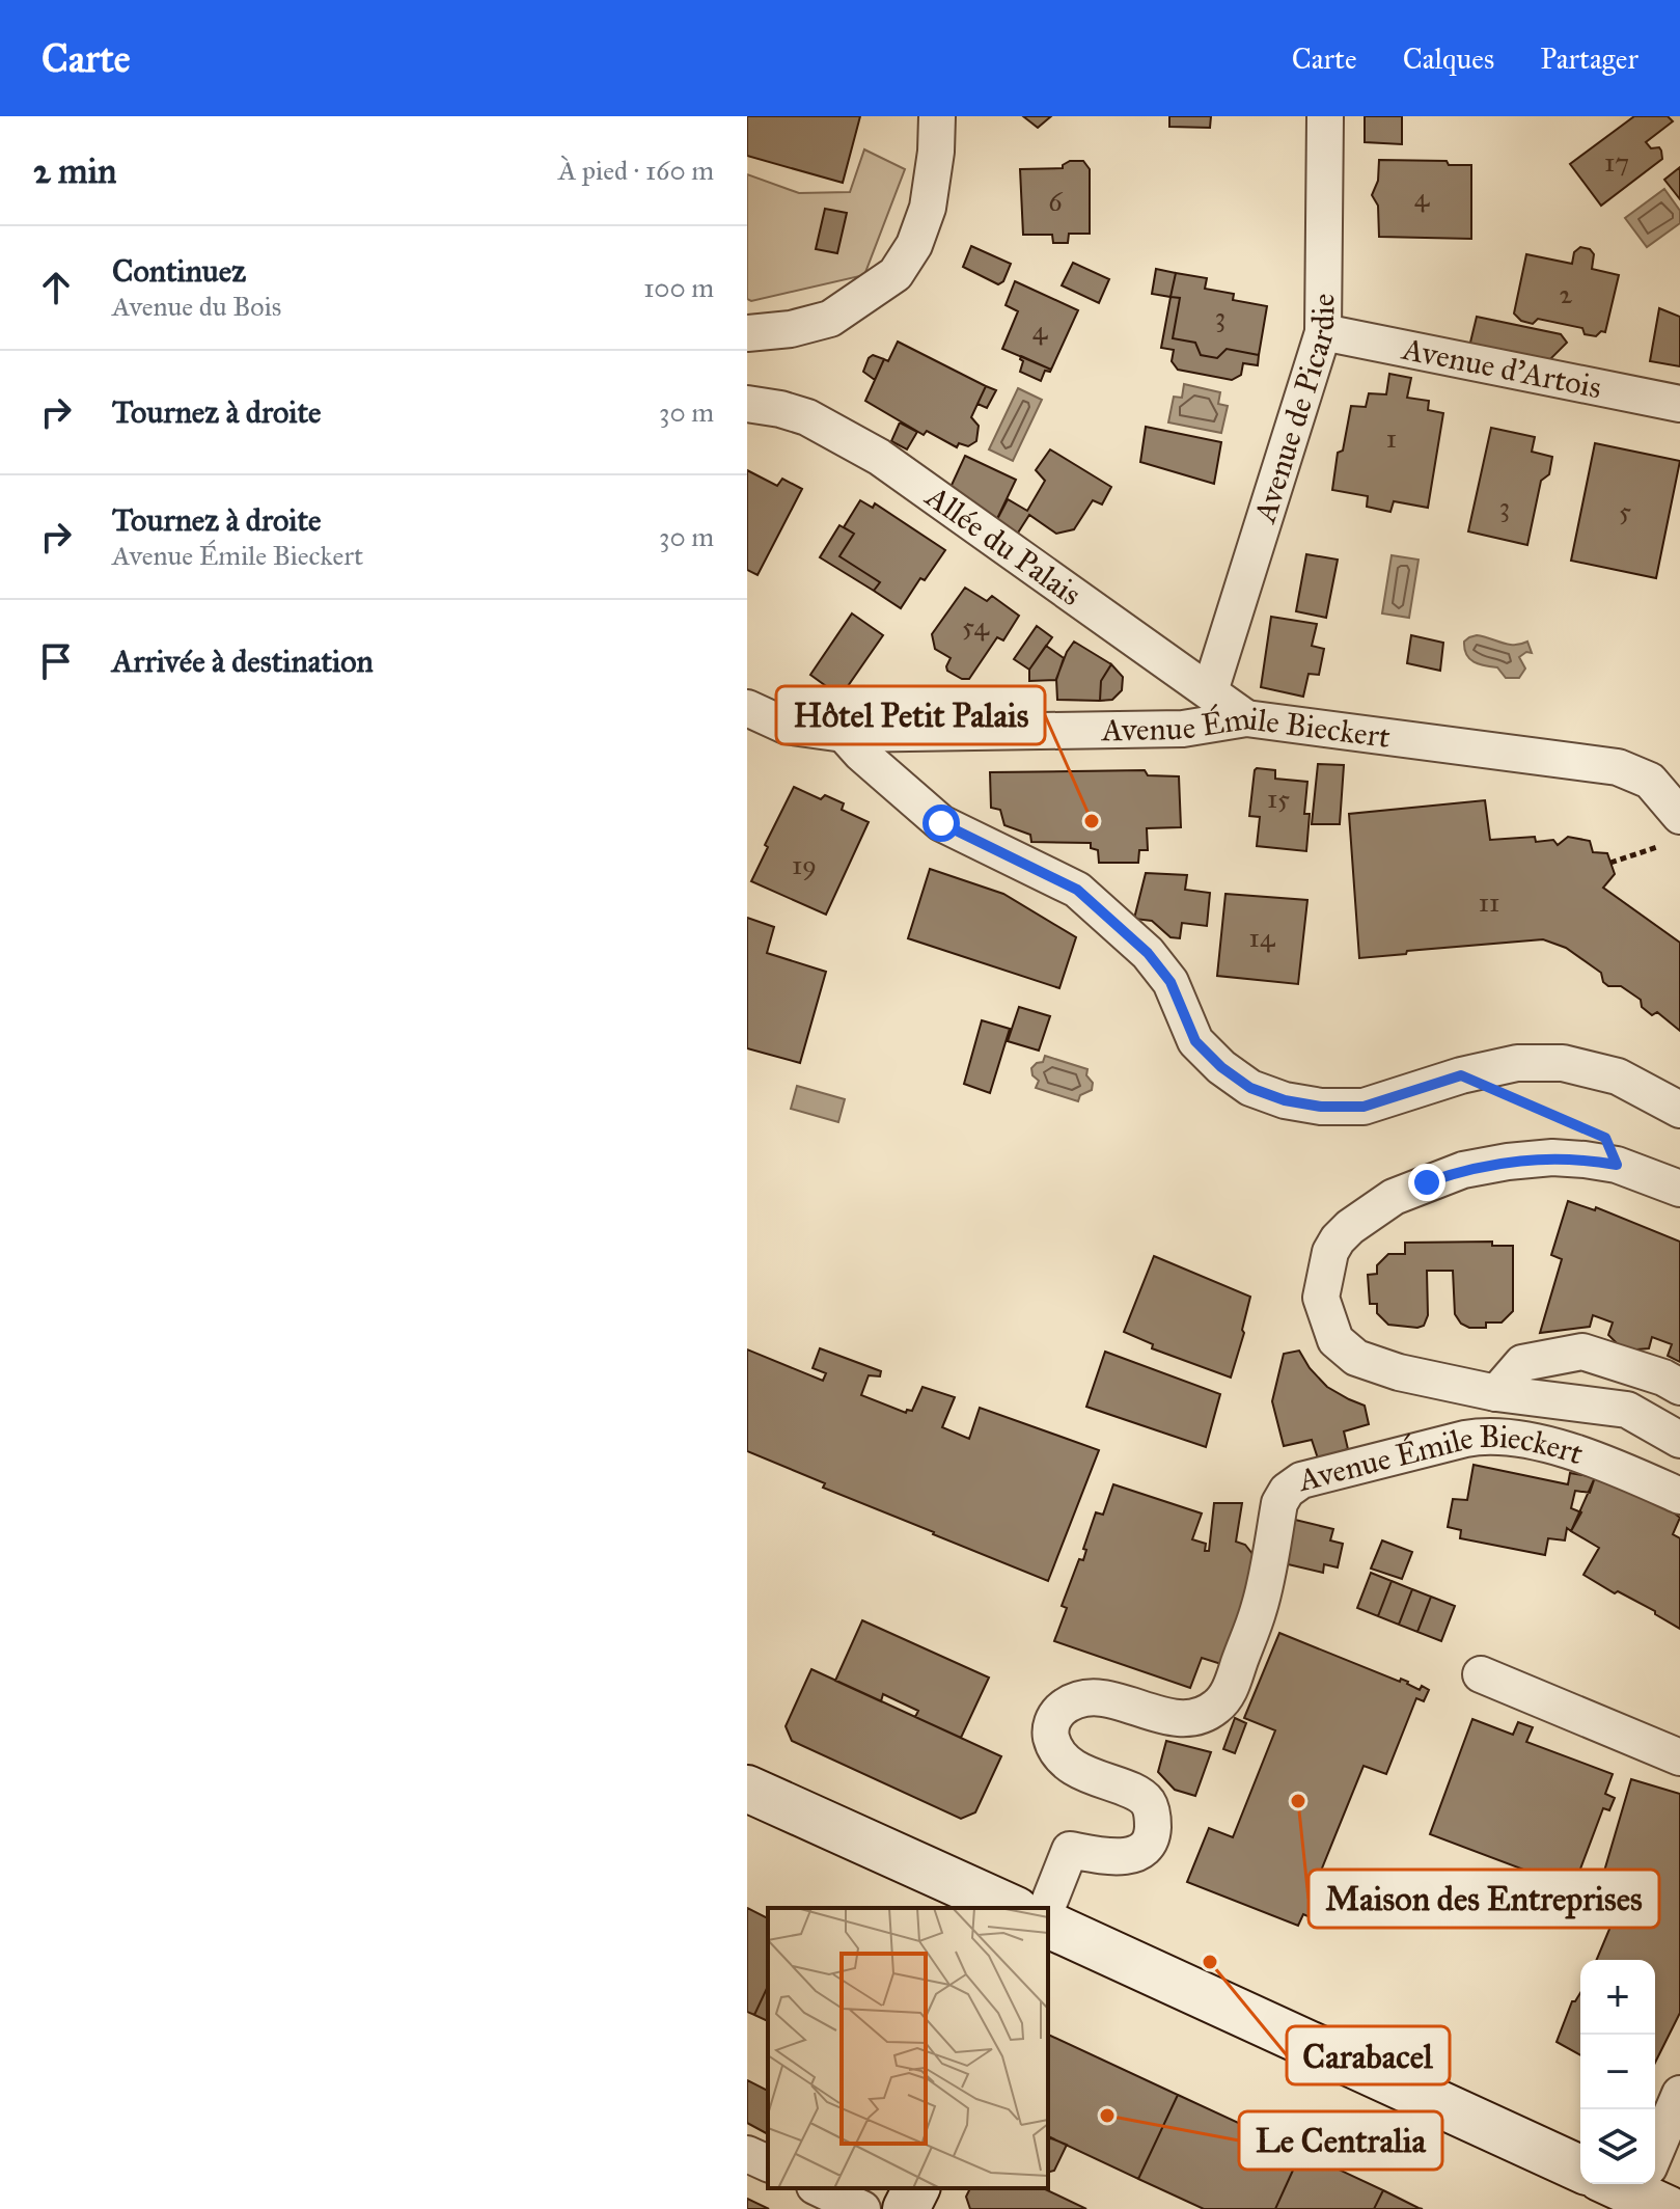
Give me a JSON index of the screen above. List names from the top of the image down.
{
  "streets": {
    "street": [
      "Avenue d'Artois",
      "Avenue de Picardie",
      "Allée du Palais",
      "Avenue Émile Bieckert"
    ]
  },
  "crossings": [
    ["Avenue d'Artois", "Avenue de Picardie"],
    ["Avenue de Picardie", "Allée du Palais"],
    ["Allée du Palais", "Avenue Émile Bieckert"]
  ],
  "places": [
    "Hôtel Petit Palais",
    "Maison des Entreprises",
    "Carabacel",
    "Le Centralia"
  ],
  "house_numbers": [
    "17",
    "4",
    "6",
    "2",
    "3",
    "4",
    "1",
    "3",
    "5",
    "54",
    "15",
    "19",
    "11",
    "14"
  ],
  "page": {
    "header": "Carte",
    "nav": ["Carte", "Calques", "Partager"],
    "heading": ["2 min", "À pied · 160 m"],
    "list": [
      ["Continuez", "Avenue du Bois", "100 m"],
      ["Tournez à droite", "30 m"],
      ["Tournez à droite", "Avenue Émile Bieckert", "30 m"],
      "Arrivée à destination"
    ],
    "map_buttons": ["+", "−"]
  }
}
